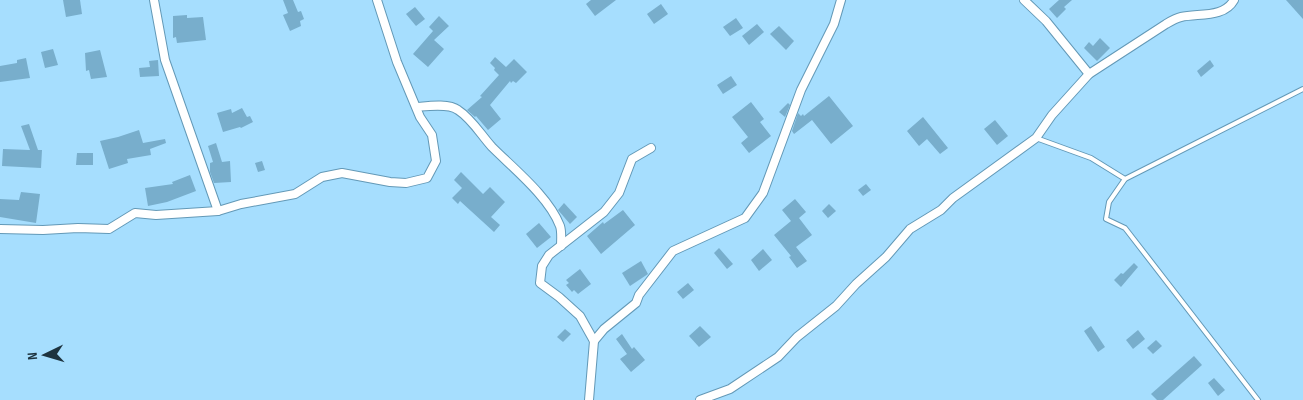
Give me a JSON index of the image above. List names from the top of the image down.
{
  "north": "left"
}
